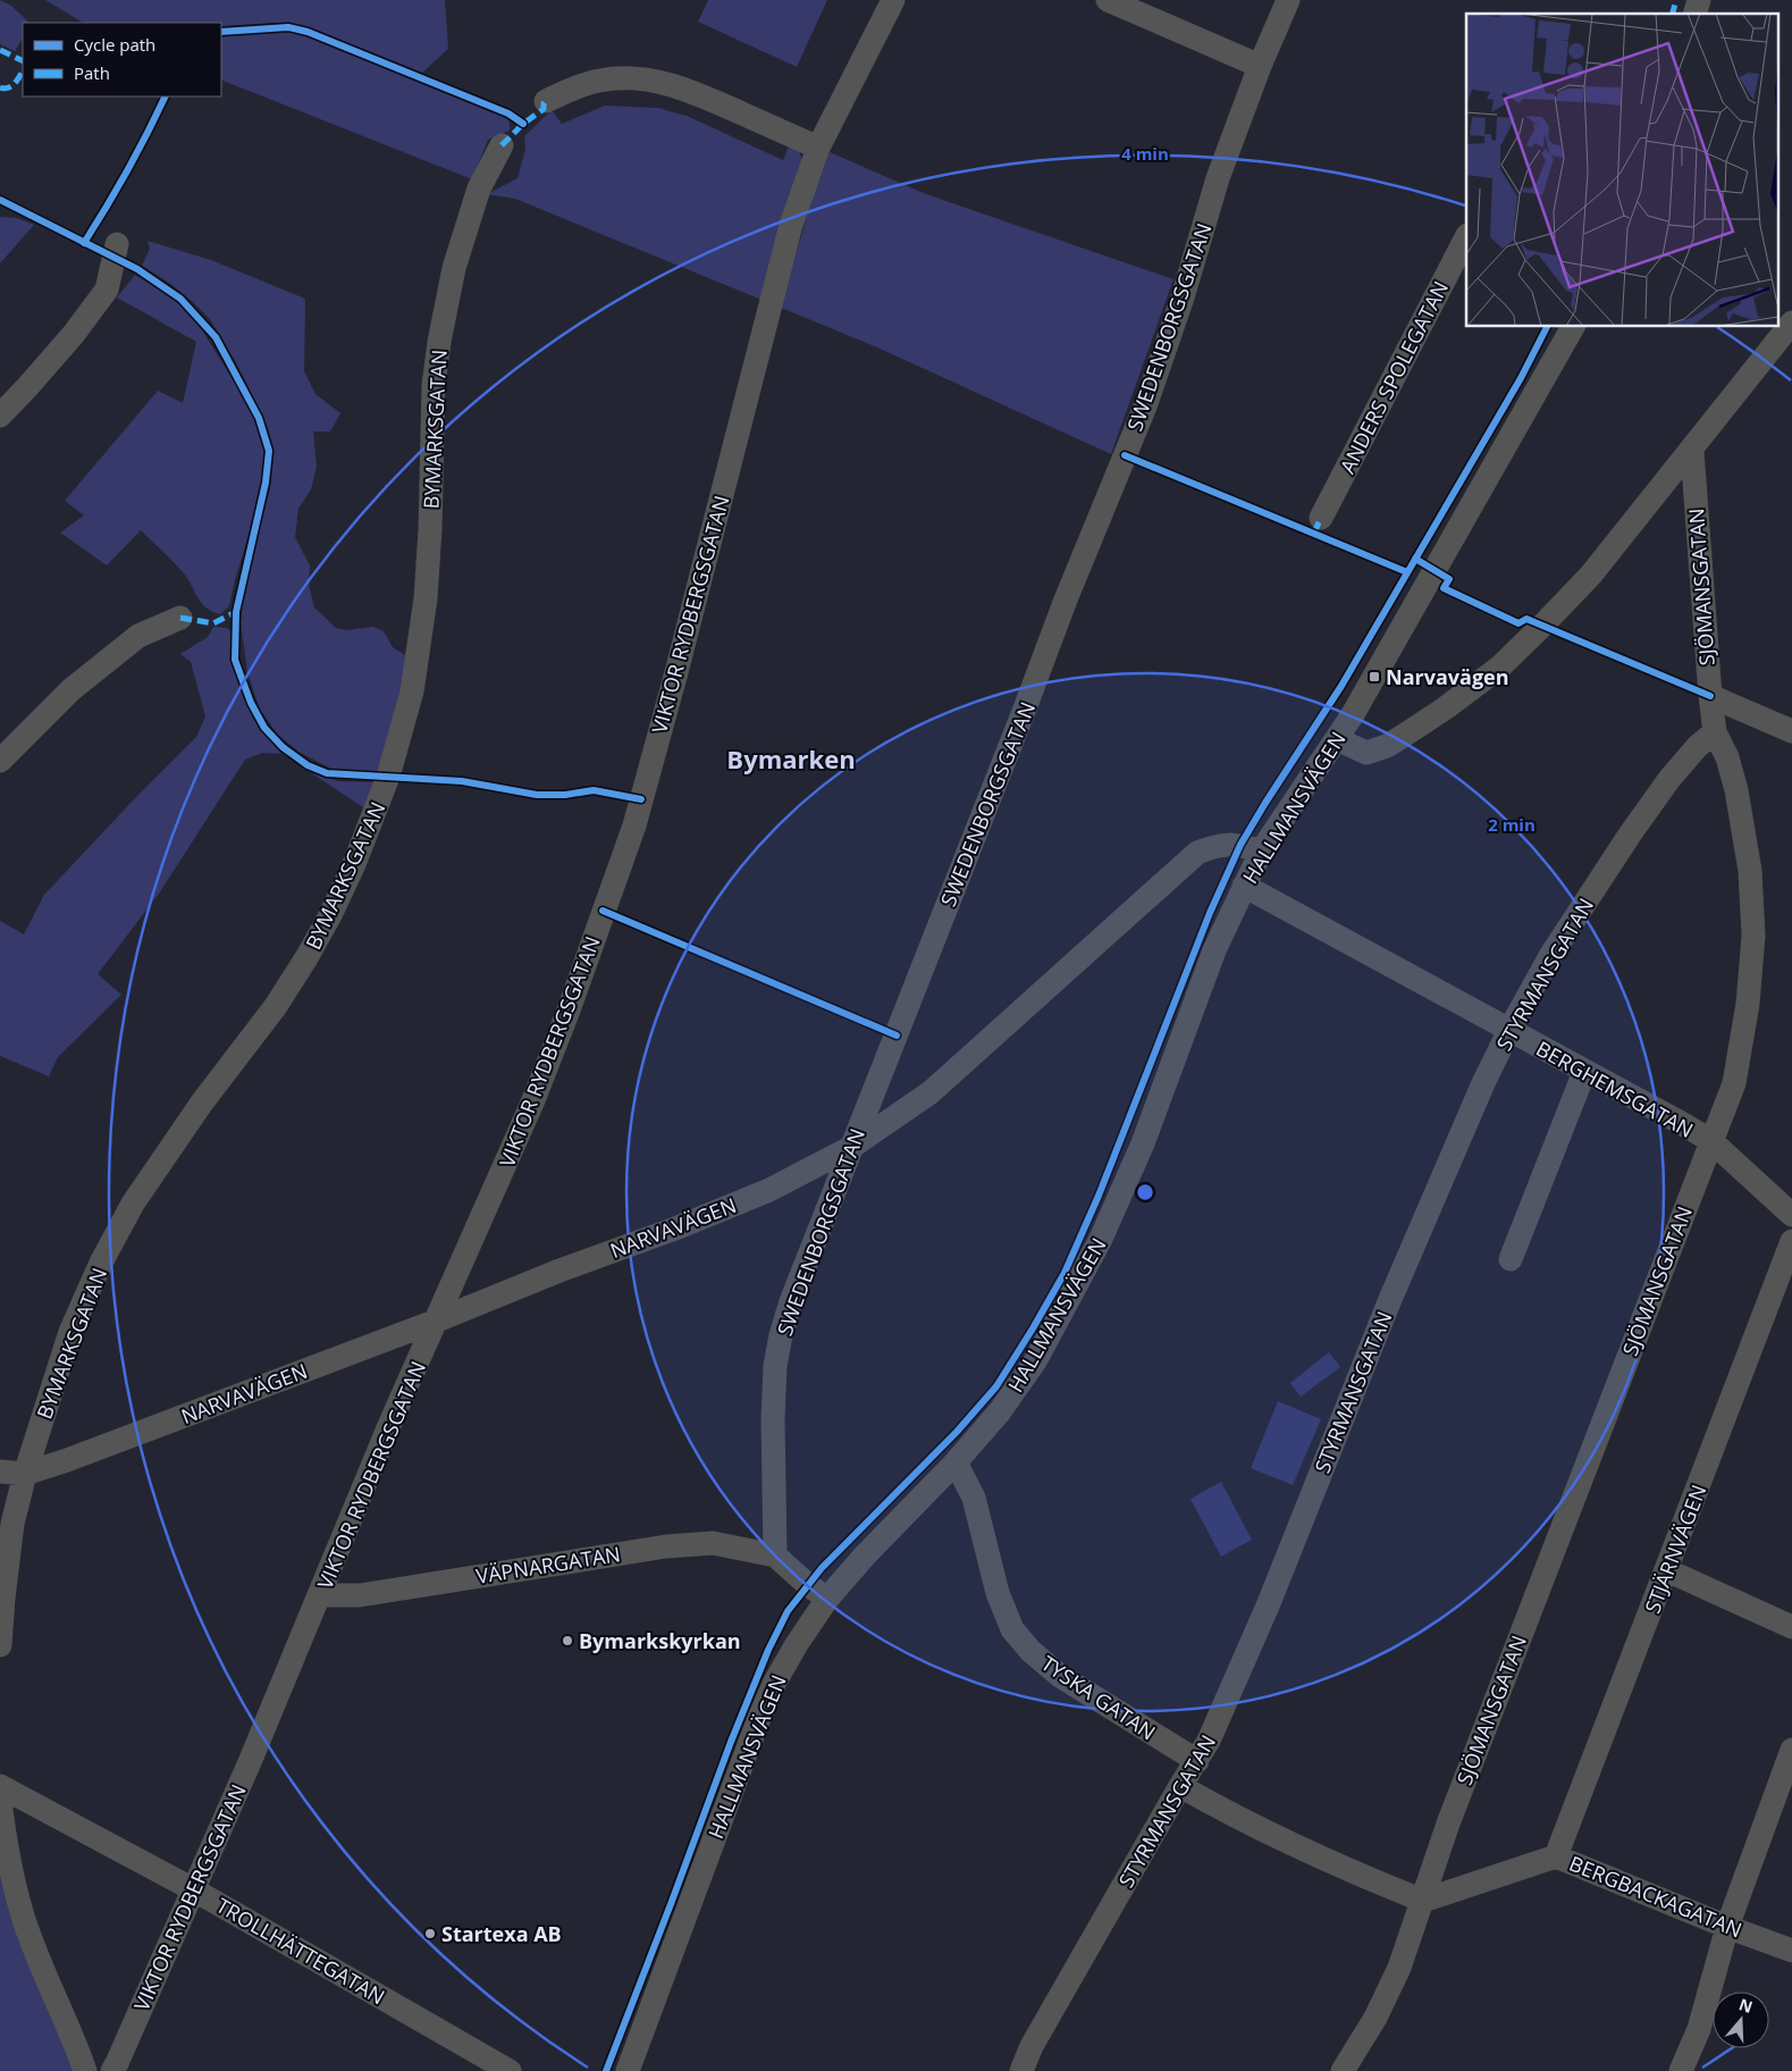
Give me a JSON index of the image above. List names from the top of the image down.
{
  "streets": {
    "street": [
      "SWEDENBORGSGATAN",
      "ANDERS SPOLEGATAN",
      "BYMARKSGATAN",
      "SJÖMANSGATAN",
      "VIKTOR RYDBERGSGATAN",
      "HALLMANSVÄGEN",
      "STYRMANSGATAN",
      "BERGHEMSGATAN",
      "NARVAVÄGEN",
      "STJÄRNVÄGEN",
      "VÄPNARGATAN",
      "TYSKA GATAN",
      "BERGBACKAGATAN",
      "TROLLHÄTTEGATAN"
    ]
  },
  "crossings": [
    ["SWEDENBORGSGATAN", "NARVAVÄGEN"],
    ["SWEDENBORGSGATAN", "VÄPNARGATAN"],
    ["BYMARKSGATAN", "NARVAVÄGEN"],
    ["SJÖMANSGATAN", "STYRMANSGATAN"],
    ["SJÖMANSGATAN", "BERGHEMSGATAN"],
    ["SJÖMANSGATAN", "BERGBACKAGATAN"],
    ["VIKTOR RYDBERGSGATAN", "NARVAVÄGEN"],
    ["VIKTOR RYDBERGSGATAN", "VÄPNARGATAN"],
    ["VIKTOR RYDBERGSGATAN", "TROLLHÄTTEGATAN"],
    ["HALLMANSVÄGEN", "BERGHEMSGATAN"],
    ["HALLMANSVÄGEN", "NARVAVÄGEN"],
    ["HALLMANSVÄGEN", "TYSKA GATAN"],
    ["STYRMANSGATAN", "BERGHEMSGATAN"],
    ["STYRMANSGATAN", "TYSKA GATAN"],
    ["STJÄRNVÄGEN", "BERGBACKAGATAN"]
  ],
  "districts": ["Bymarken"],
  "places": {
    "transit": ["Narvavägen"],
    "other": ["Bymarkskyrkan", "Startexa AB"]
  },
  "legend": ["Cycle path", "Path"],
  "north": "top",
  "rings": ["4 min", "2 min"]
}
